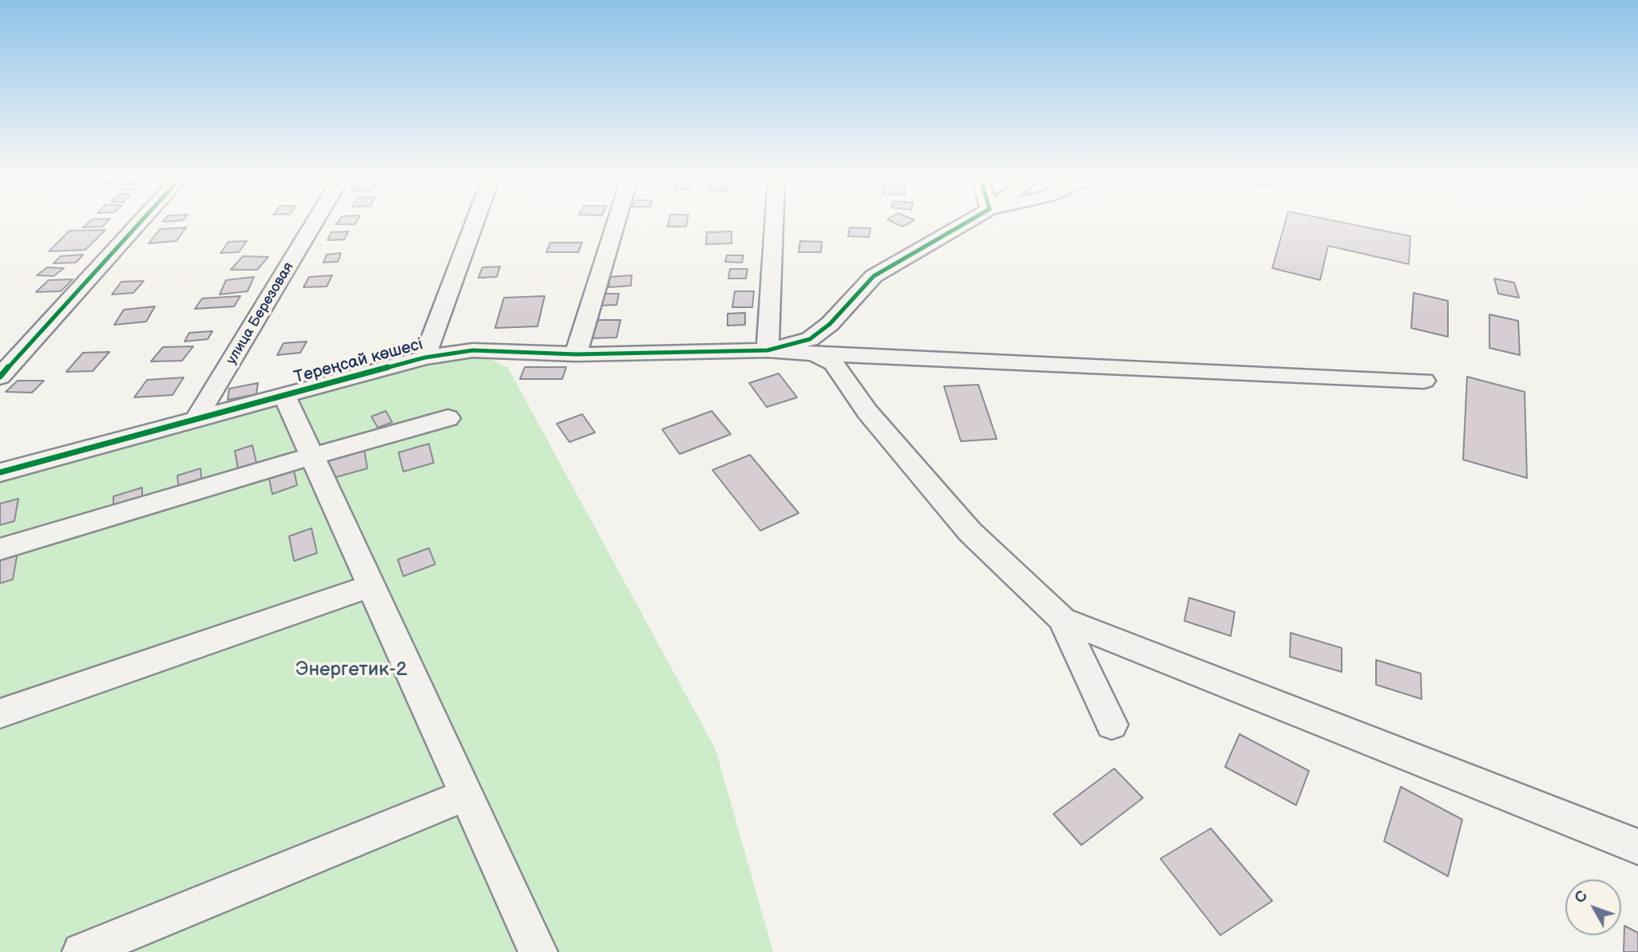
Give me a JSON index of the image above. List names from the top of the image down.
{
  "streets": {
    "street": ["улица Березовая", "Тереңсай көшесі"]
  },
  "crossings": [
    ["улица Березовая", "Тереңсай көшесі"]
  ],
  "parks": ["Энергетик-2"],
  "north": "top left"
}
